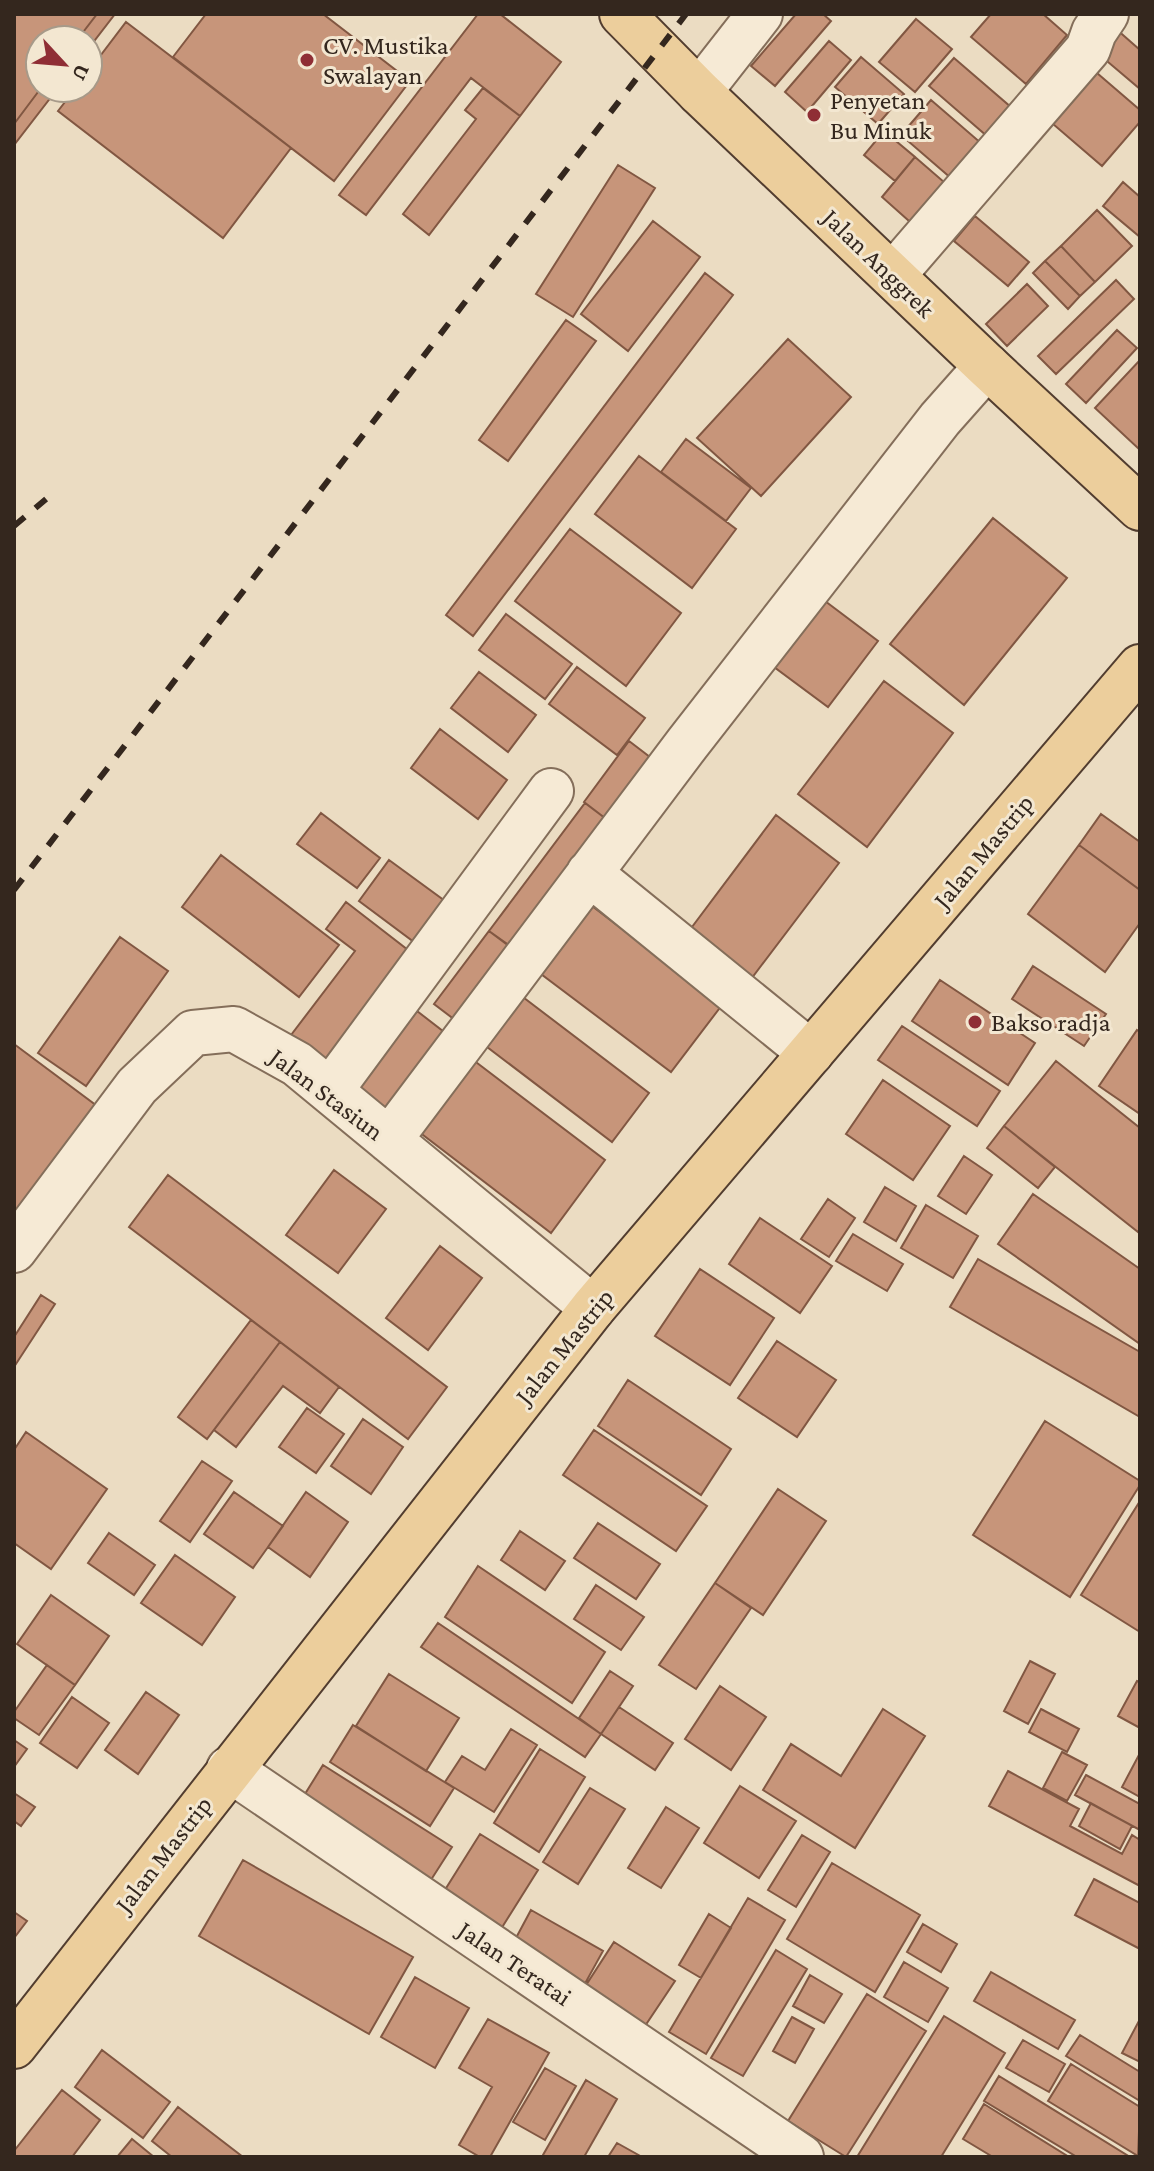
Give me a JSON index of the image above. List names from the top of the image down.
{
  "streets": {
    "main road": ["Jalan Anggrek", "Jalan Mastrip"],
    "street": ["Jalan Stasiun", "Jalan Teratai"]
  },
  "crossings": [
    ["Jalan Mastrip", "Jalan Stasiun"],
    ["Jalan Mastrip", "Jalan Teratai"]
  ],
  "places": ["CV. Mustika Swalayan", "Penyetan Bu Minuk", "Bakso radja"],
  "north": "bottom right"
}
